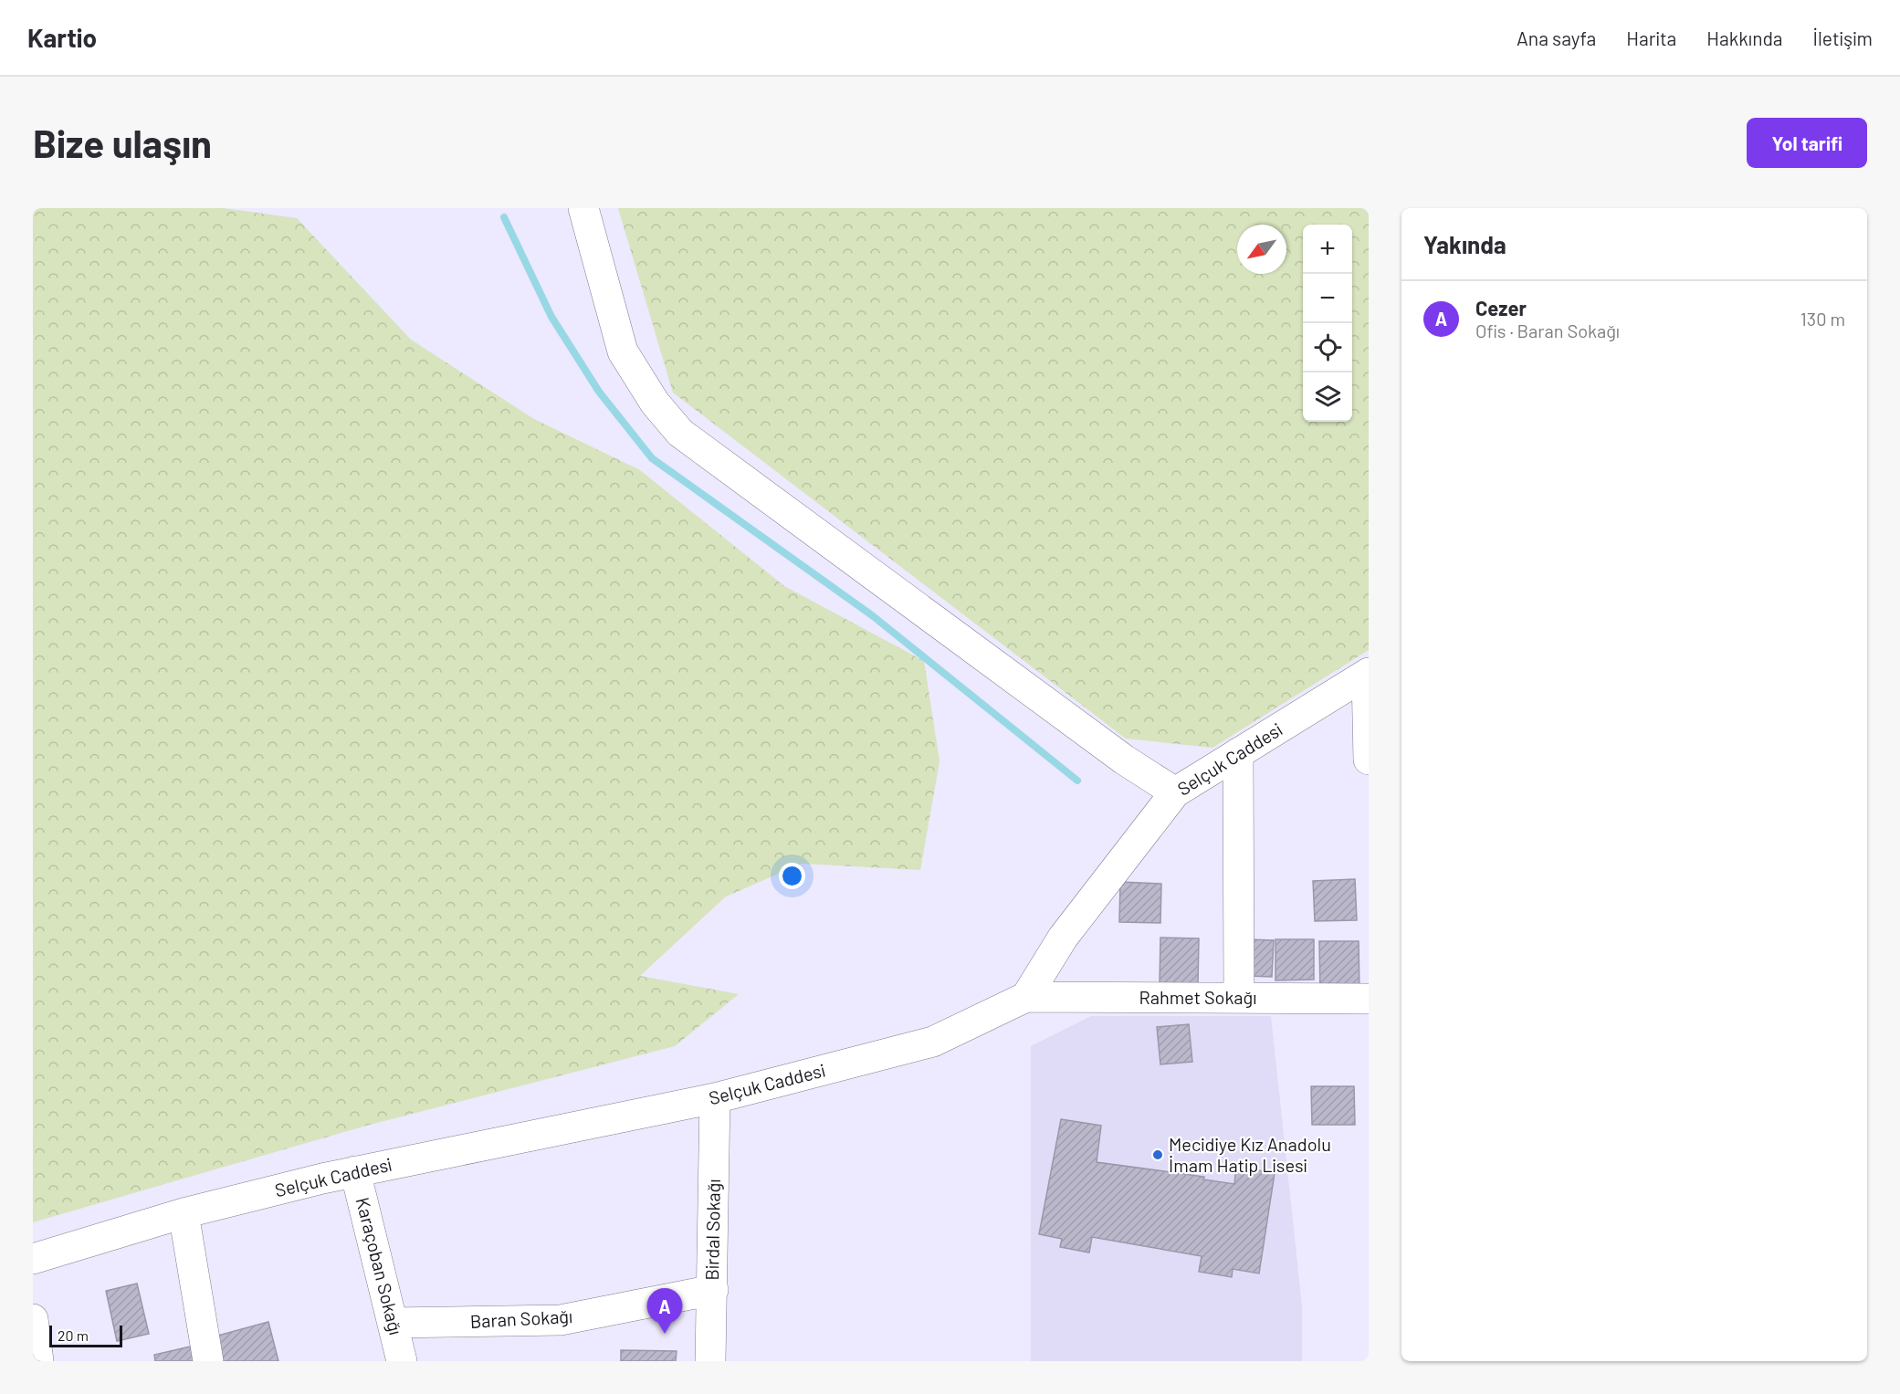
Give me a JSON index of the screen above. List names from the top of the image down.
{
  "streets": {
    "street": [
      "Selçuk Caddesi",
      "Rahmet Sokağı",
      "Birdal Sokağı",
      "Karaçoban Sokağı",
      "Baran Sokağı"
    ]
  },
  "crossings": [
    ["Selçuk Caddesi", "Rahmet Sokağı"],
    ["Selçuk Caddesi", "Birdal Sokağı"],
    ["Selçuk Caddesi", "Karaçoban Sokağı"],
    ["Birdal Sokağı", "Baran Sokağı"],
    ["Karaçoban Sokağı", "Baran Sokağı"]
  ],
  "places": ["Mecidiye Kız Anadolu İmam Hatip Lisesi"],
  "scale_bar": "20 m",
  "north": "bottom left",
  "page": {
    "header": "Kartio",
    "nav": [
      "Ana sayfa",
      "Harita",
      "Hakkında",
      "İletişim"
    ],
    "buttons": "Yol tarifi",
    "title": "Bize ulaşın",
    "heading": "Yakında",
    "map_buttons": ["+", "−"],
    "list": [
      {
        "mark": "A",
        "name": "Cezer",
        "note": "Ofis · Baran Sokağı",
        "value": "130 m"
      }
    ],
    "pins": "A",
    "scale": "20 m"
  }
}
